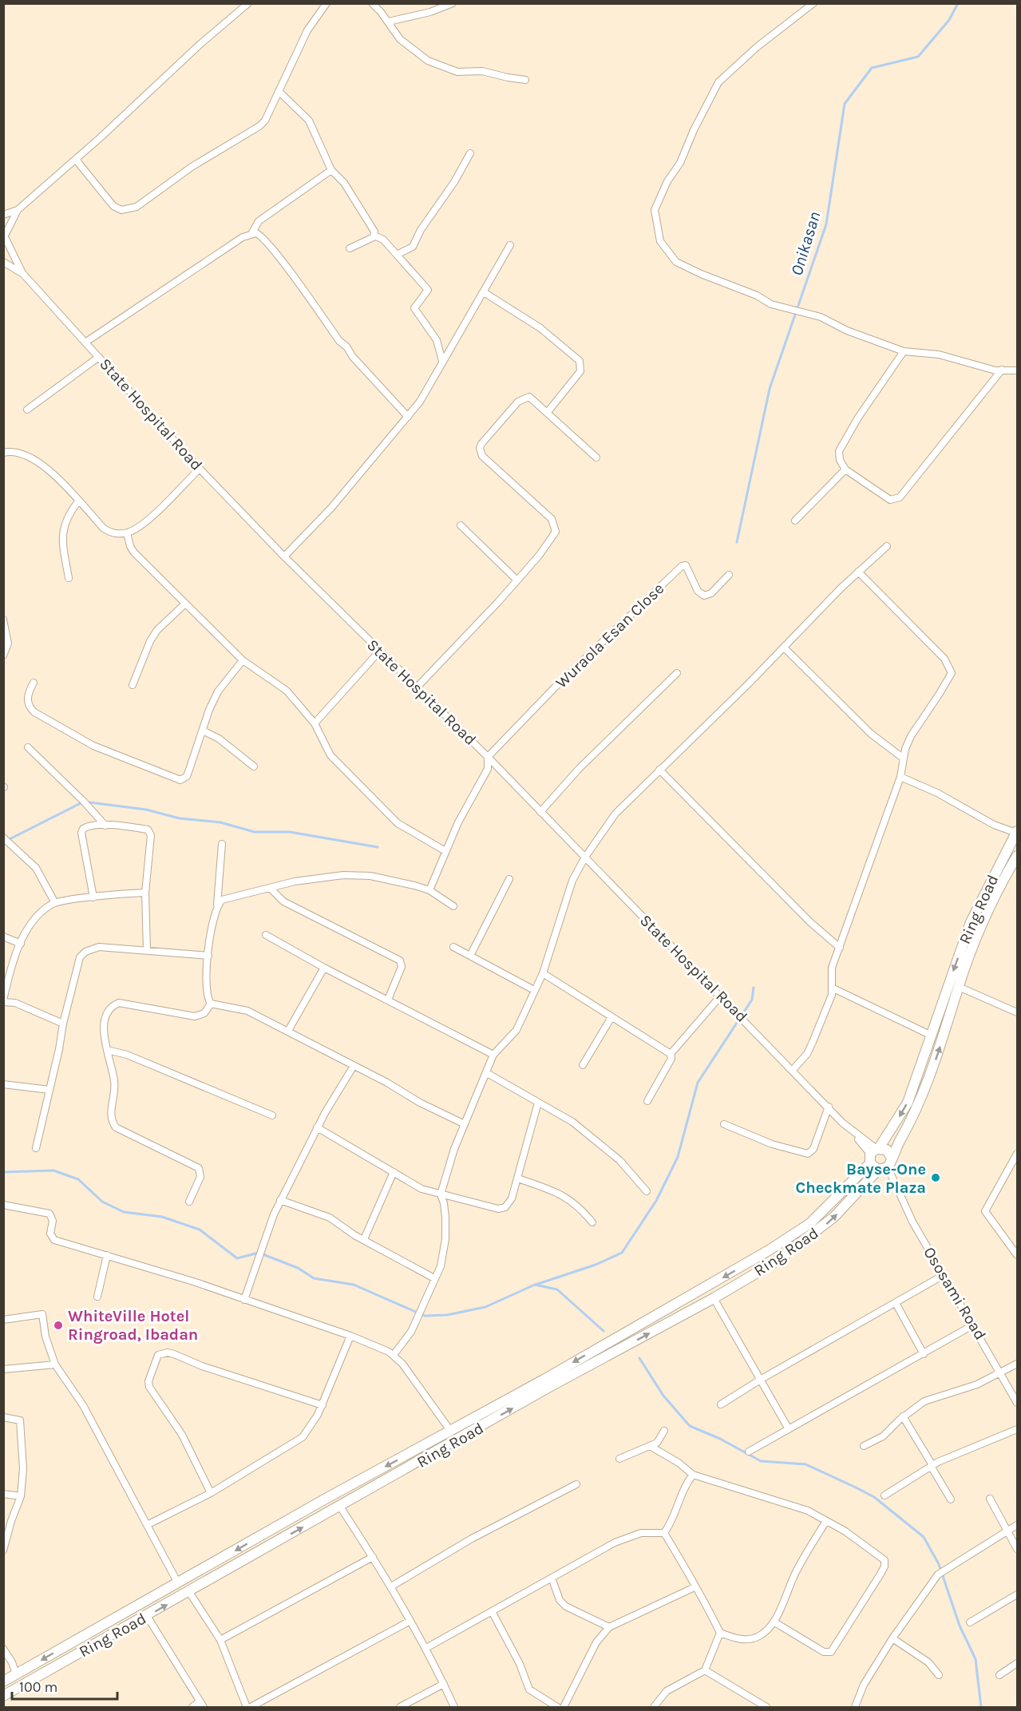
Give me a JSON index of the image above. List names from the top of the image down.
{
  "streets": {
    "main road": ["Ring Road"],
    "street": ["State Hospital Road", "Wuraola Esan Close", "Ososami Road"]
  },
  "crossings": [
    ["State Hospital Road", "Wuraola Esan Close"],
    ["State Hospital Road", "Ring Road"],
    ["State Hospital Road", "Ososami Road"],
    ["Ring Road", "Ososami Road"]
  ],
  "water": ["Onikasan"],
  "places": ["Bayse-One Checkmate Plaza", "WhiteVille Hotel Ringroad, Ibadan"],
  "scale_bar": "100 m"
}
